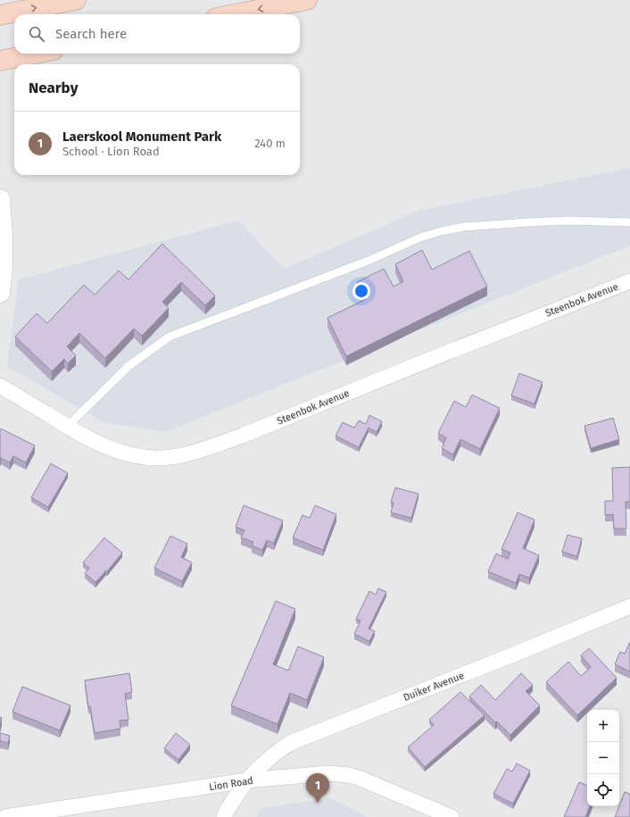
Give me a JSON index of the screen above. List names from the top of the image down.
{
  "streets": {
    "street": ["Steenbok Avenue", "Duiker Avenue", "Lion Road"]
  },
  "crossings": [
    ["Duiker Avenue", "Lion Road"]
  ],
  "page": {
    "search": "Search here",
    "heading": "Nearby",
    "list": [
      {
        "mark": "1",
        "name": "Laerskool Monument Park",
        "note": "School · Lion Road",
        "value": "240 m"
      }
    ],
    "map_buttons": ["+", "−"],
    "pins": "1"
  }
}
